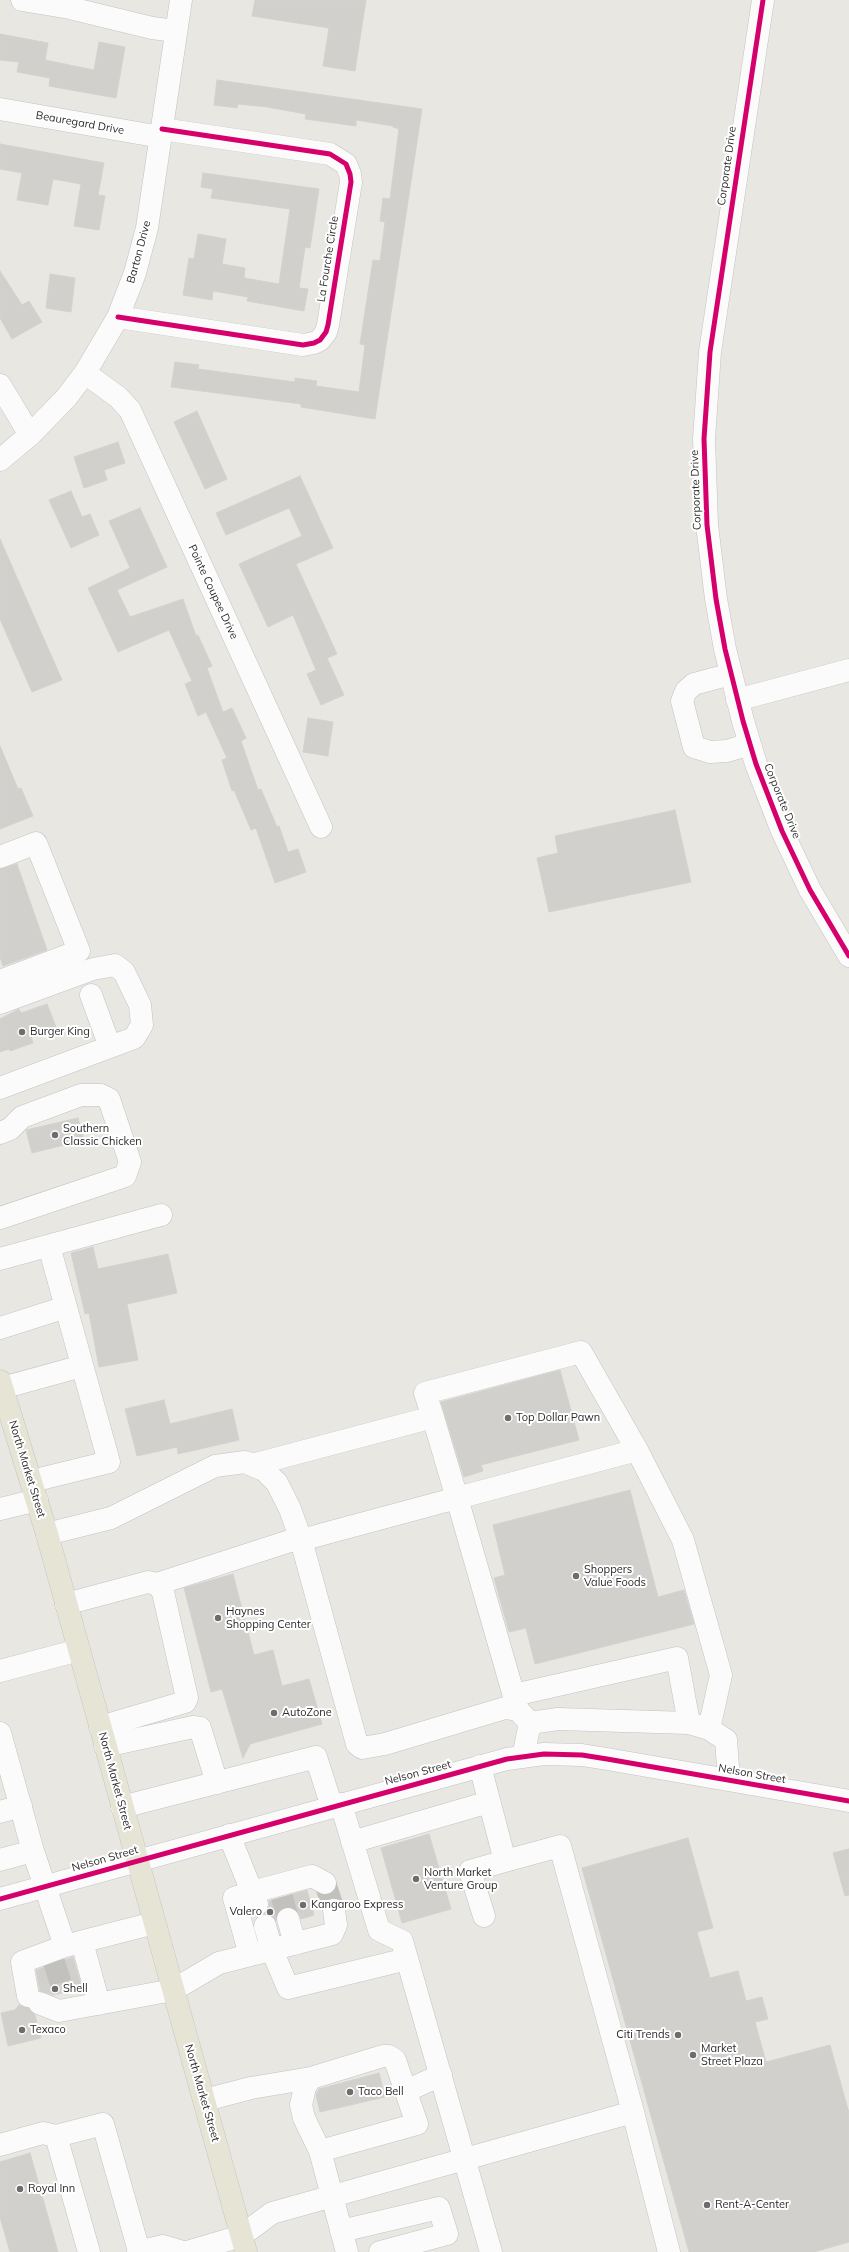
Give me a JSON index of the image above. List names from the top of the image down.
{
  "streets": {
    "main road": ["North Market Street"],
    "street": [
      "Beauregard Drive",
      "Corporate Drive",
      "Barton Drive",
      "La Fourche Circle",
      "Pointe Coupee Drive",
      "Nelson Street"
    ]
  },
  "crossings": [
    ["Beauregard Drive", "Barton Drive"],
    ["Beauregard Drive", "La Fourche Circle"],
    ["Barton Drive", "La Fourche Circle"],
    ["Barton Drive", "Pointe Coupee Drive"],
    ["North Market Street", "Nelson Street"]
  ],
  "places": [
    "Burger King",
    "Southern Classic Chicken",
    "Top Dollar Pawn",
    "Shoppers Value Foods",
    "Haynes Shopping Center",
    "AutoZone",
    "North Market Venture Group",
    "Kangaroo Express",
    "Valero",
    "Shell",
    "Texaco",
    "Citi Trends",
    "Market Street Plaza",
    "Taco Bell",
    "Royal Inn",
    "Rent-A-Center"
  ]
}
